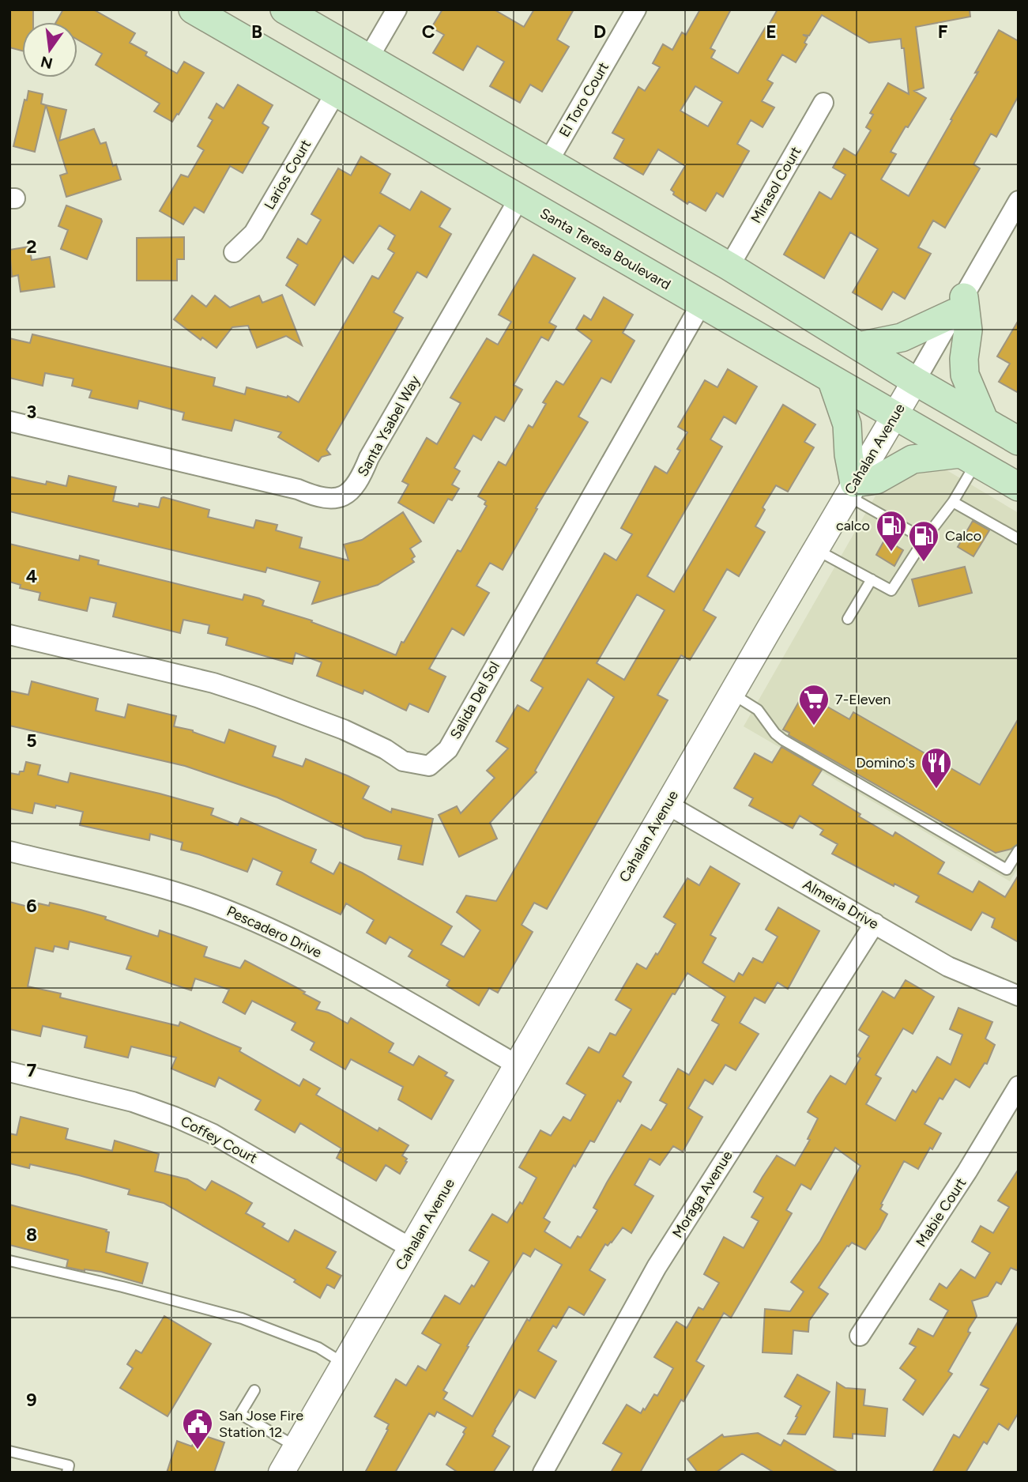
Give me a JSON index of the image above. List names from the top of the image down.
{
  "streets": {
    "main road": ["Santa Teresa Boulevard"],
    "street": [
      "El Toro Court",
      "Larios Court",
      "Mirasol Court",
      "Santa Ysabel Way",
      "Cahalan Avenue",
      "Salida Del Sol",
      "Almeria Drive",
      "Pescadero Drive",
      "Coffey Court",
      "Moraga Avenue",
      "Mabie Court"
    ]
  },
  "crossings": [
    ["Larios Court", "Santa Teresa Boulevard"],
    ["Santa Teresa Boulevard", "Santa Ysabel Way"],
    ["Santa Teresa Boulevard", "Cahalan Avenue"],
    ["Santa Teresa Boulevard", "Salida Del Sol"],
    ["Cahalan Avenue", "Almeria Drive"],
    ["Cahalan Avenue", "Pescadero Drive"],
    ["Cahalan Avenue", "Coffey Court"],
    ["Almeria Drive", "Moraga Avenue"]
  ],
  "places": {
    "fuel station": ["calco", "Calco"],
    "supermarket": ["7-Eleven"],
    "restaurant": ["Domino's"],
    "public building": ["San Jose Fire Station 12"]
  },
  "north": "bottom",
  "grid": {
    "columns": [
      "B",
      "C",
      "D",
      "E",
      "F"
    ],
    "rows": [
      "2",
      "3",
      "4",
      "5",
      "6",
      "7",
      "8",
      "9"
    ]
  }
}
